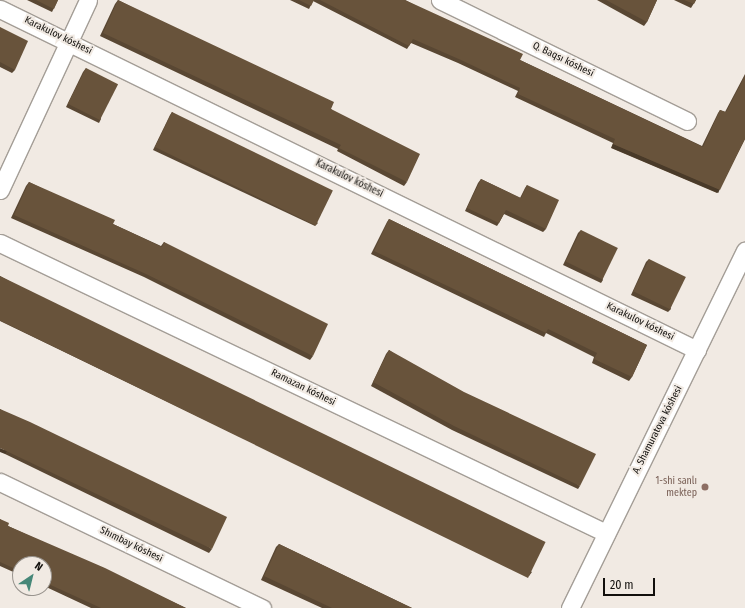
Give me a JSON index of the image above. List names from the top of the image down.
{
  "streets": {
    "street": [
      "Karakulov kóshesi",
      "Q. Baqsı kóshesi",
      "Ramazan kóshesi",
      "A. Shamuratova kóshesi",
      "Shımbay kóshesi"
    ]
  },
  "crossings": [
    ["Karakulov kóshesi", "A. Shamuratova kóshesi"],
    ["Ramazan kóshesi", "A. Shamuratova kóshesi"]
  ],
  "places": ["1-shi sanlı mektep"],
  "scale_bar": "20 m",
  "north": "top right"
}
